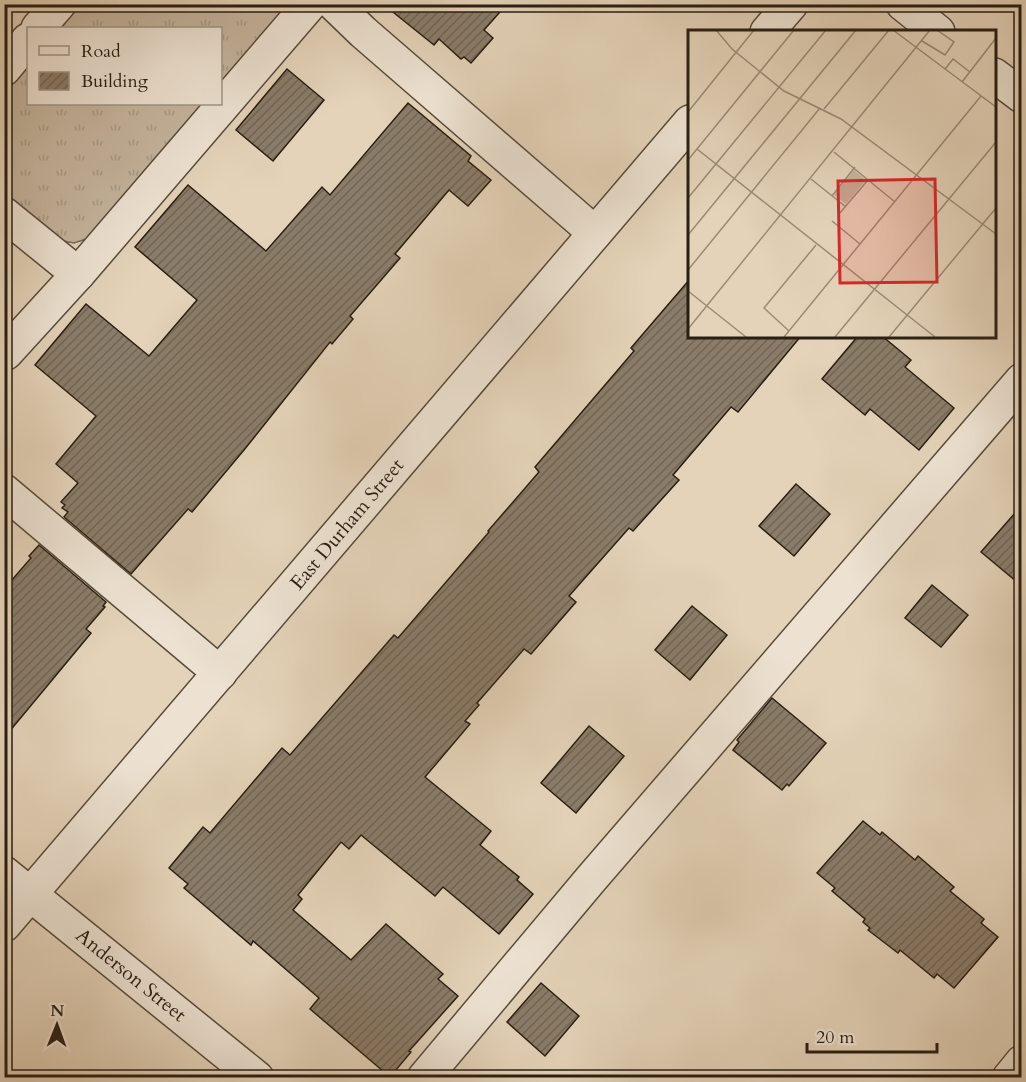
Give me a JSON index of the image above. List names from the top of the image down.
{
  "streets": {
    "street": ["East Durham Street", "Anderson Street"]
  },
  "crossings": [
    ["East Durham Street", "Anderson Street"]
  ],
  "legend": ["Road", "Building"],
  "scale_bar": "20 m",
  "north": "top"
}
